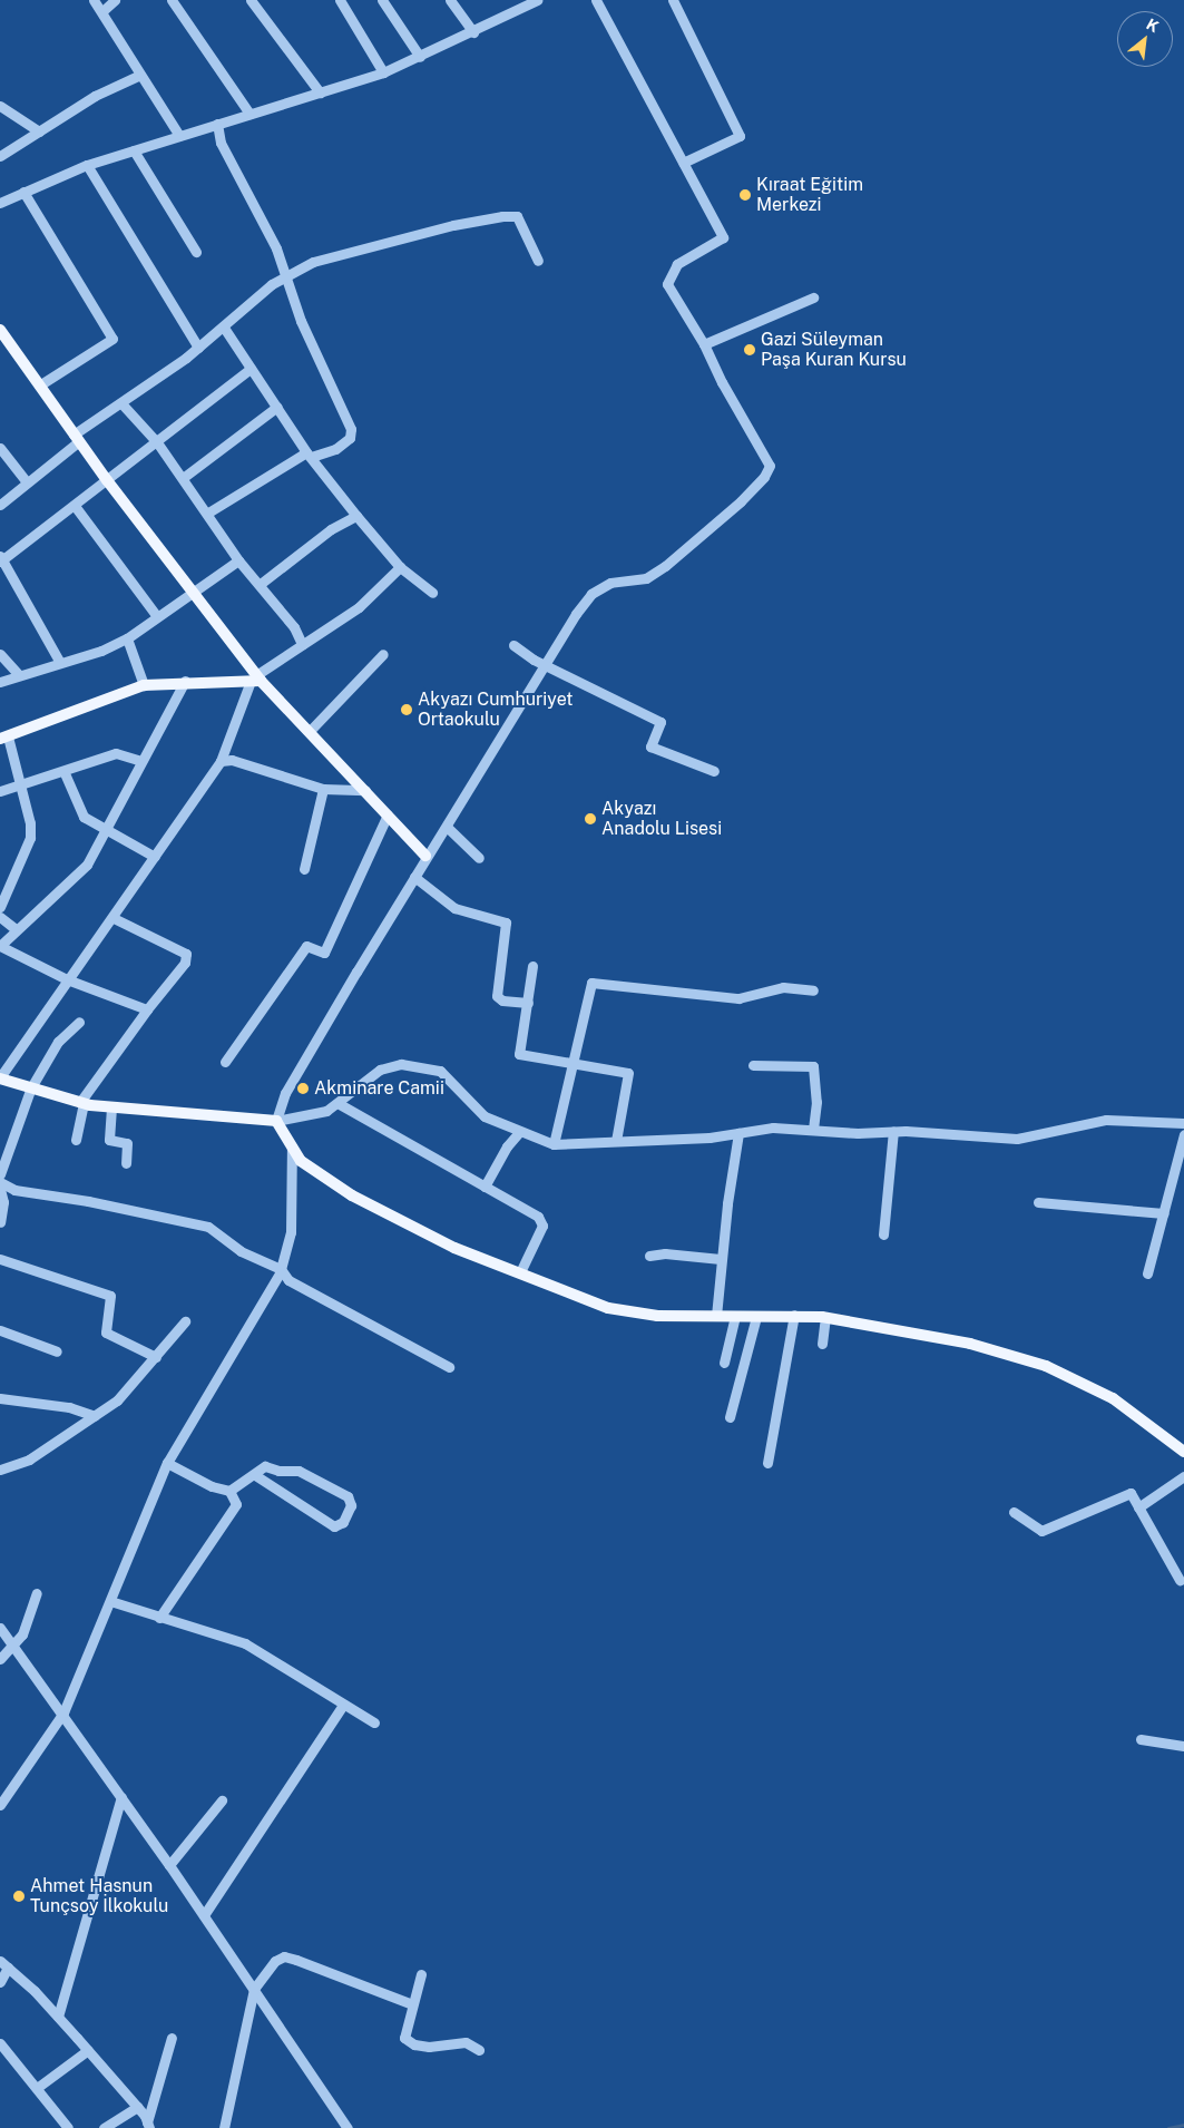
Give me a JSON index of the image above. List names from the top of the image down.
{
  "places": [
    "Kıraat Eğitim Merkezi",
    "Gazi Süleyman Paşa Kuran Kursu",
    "Akyazı Cumhuriyet Ortaokulu",
    "Akyazı Anadolu Lisesi",
    "Akminare Camii",
    "Ahmet Hasnun Tunçsoy İlkokulu"
  ],
  "north": "top right"
}
